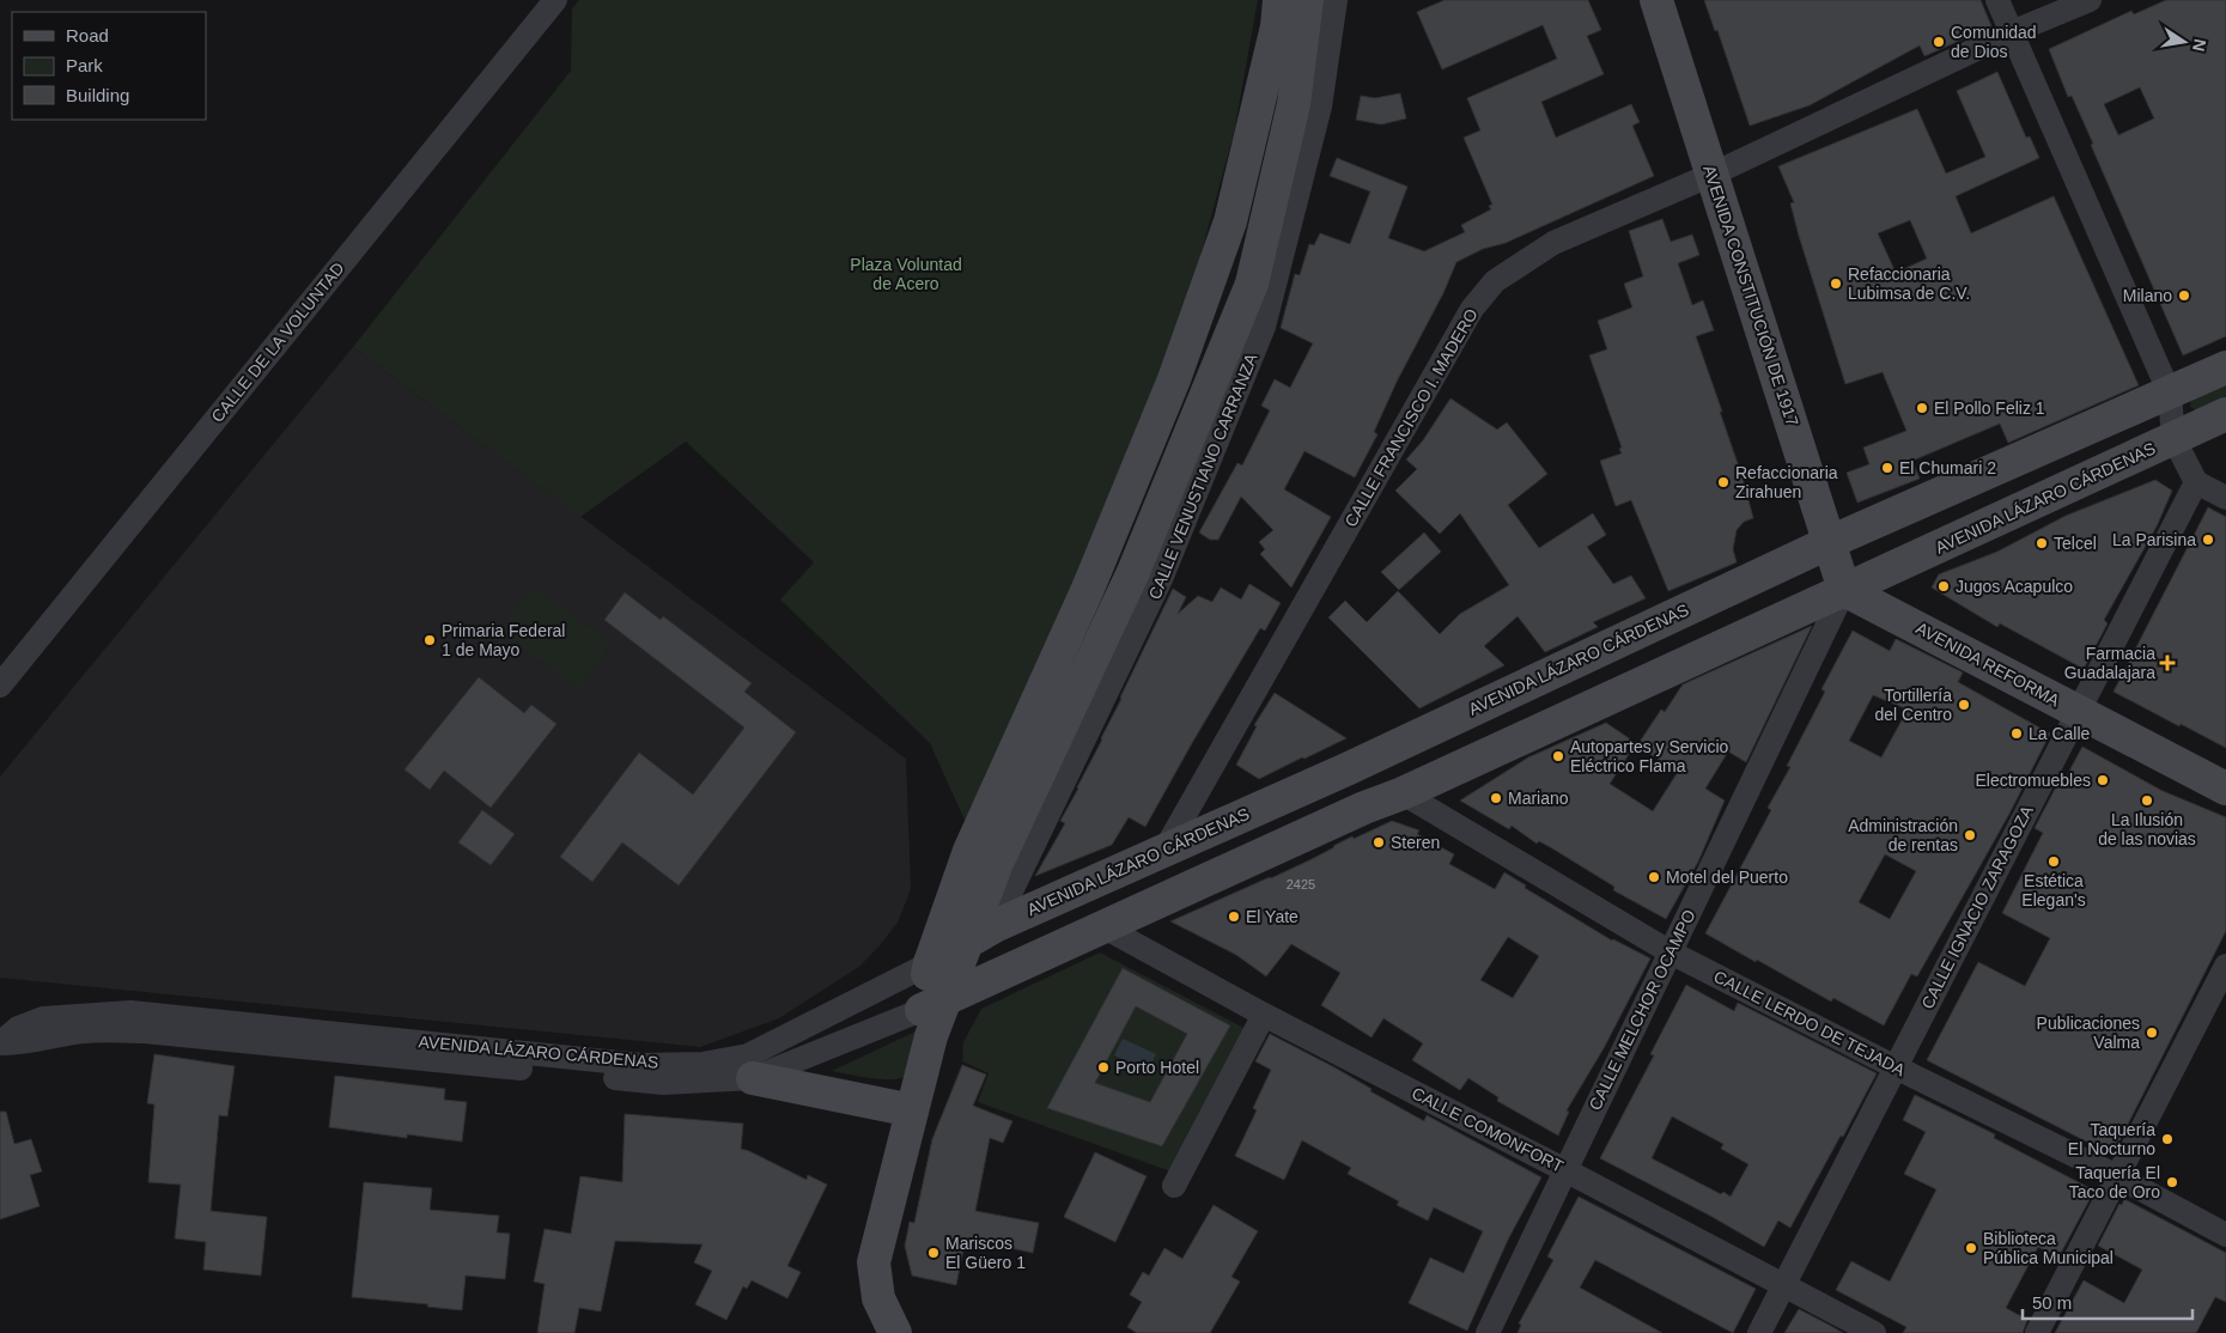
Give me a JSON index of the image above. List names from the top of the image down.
{
  "streets": {
    "main road": ["AVENIDA CONSTITUCIÓN DE 1917", "AVENIDA LÁZARO CÁRDENAS", "AVENIDA REFORMA"],
    "street": [
      "CALLE DE LA VOLUNTAD",
      "CALLE FRANCISCO I. MADERO",
      "CALLE VENUSTIANO CARRANZA",
      "CALLE IGNACIO ZARAGOZA",
      "CALLE MELCHOR OCAMPO",
      "CALLE LERDO DE TEJADA",
      "CALLE COMONFORT"
    ]
  },
  "crossings": [
    ["AVENIDA CONSTITUCIÓN DE 1917", "CALLE FRANCISCO I. MADERO"],
    ["AVENIDA CONSTITUCIÓN DE 1917", "AVENIDA LÁZARO CÁRDENAS"],
    ["AVENIDA CONSTITUCIÓN DE 1917", "AVENIDA REFORMA"],
    ["AVENIDA CONSTITUCIÓN DE 1917", "CALLE MELCHOR OCAMPO"],
    ["CALLE FRANCISCO I. MADERO", "AVENIDA LÁZARO CÁRDENAS"],
    ["CALLE VENUSTIANO CARRANZA", "AVENIDA LÁZARO CÁRDENAS"],
    ["AVENIDA LÁZARO CÁRDENAS", "AVENIDA REFORMA"],
    ["AVENIDA LÁZARO CÁRDENAS", "CALLE MELCHOR OCAMPO"],
    ["AVENIDA LÁZARO CÁRDENAS", "CALLE LERDO DE TEJADA"],
    ["AVENIDA LÁZARO CÁRDENAS", "CALLE COMONFORT"],
    ["AVENIDA REFORMA", "CALLE IGNACIO ZARAGOZA"],
    ["AVENIDA REFORMA", "CALLE MELCHOR OCAMPO"],
    ["CALLE IGNACIO ZARAGOZA", "CALLE LERDO DE TEJADA"],
    ["CALLE IGNACIO ZARAGOZA", "CALLE COMONFORT"],
    ["CALLE MELCHOR OCAMPO", "CALLE LERDO DE TEJADA"],
    ["CALLE MELCHOR OCAMPO", "CALLE COMONFORT"]
  ],
  "parks": ["Plaza Voluntad de Acero"],
  "places": {
    "other": [
      "Comunidad de Dios",
      "Refaccionaria Lubimsa de C.V.",
      "Milano",
      "El Pollo Feliz 1",
      "El Chumari 2",
      "Refaccionaria Zirahuen",
      "La Parisina",
      "Telcel",
      "Jugos Acapulco",
      "Primaria Federal 1 de Mayo",
      "Tortillería del Centro",
      "La Calle",
      "Autopartes y Servicio Eléctrico Flama",
      "Electromuebles",
      "Mariano",
      "La Ilusión de las novias",
      "Administración de rentas",
      "Steren",
      "Estética Elegan's",
      "Motel del Puerto",
      "El Yate",
      "Publicaciones Valma",
      "Porto Hotel",
      "Taquería El Nocturno",
      "Taquería El Taco de Oro",
      "Biblioteca Pública Municipal",
      "Mariscos El Güero 1"
    ],
    "health": ["Farmacia Guadalajara"]
  },
  "house_numbers": ["2425"],
  "legend": ["Road", "Park", "Building"],
  "scale_bar": "50 m",
  "north": "right"
}
